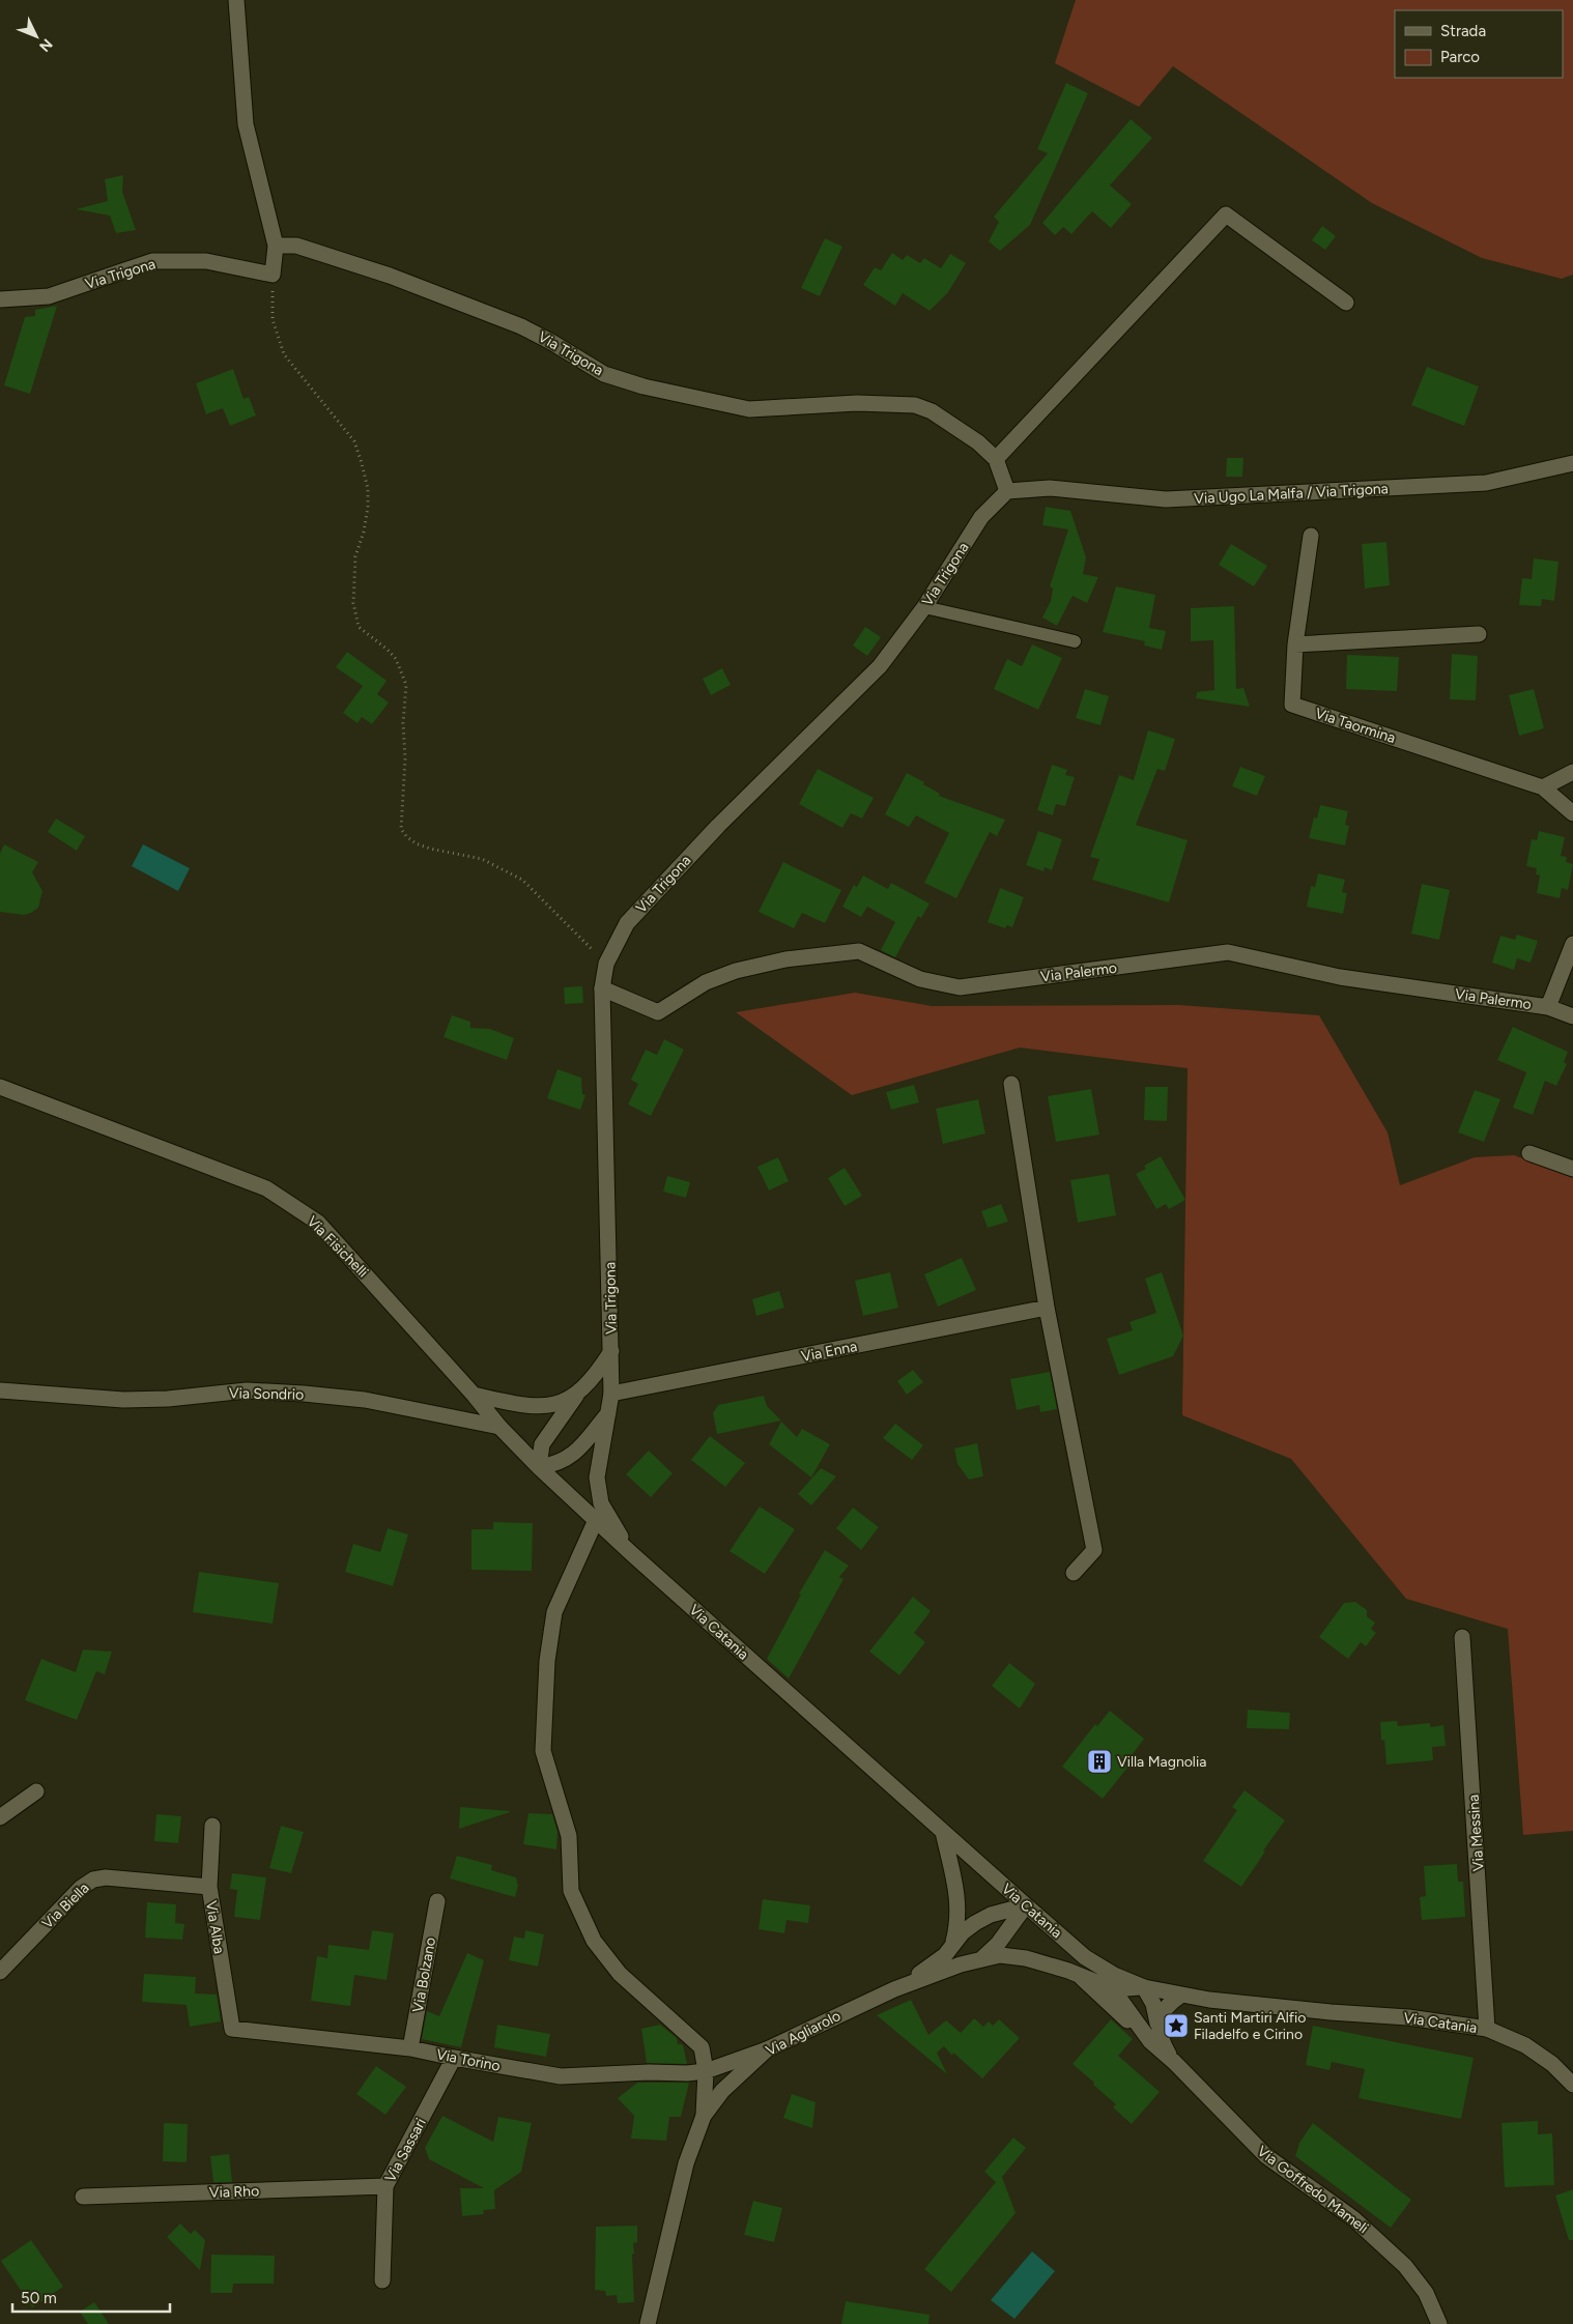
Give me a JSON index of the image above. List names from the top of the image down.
{
  "streets": {
    "street": [
      "Via Trigona",
      "Via Ugo La Malfa / Via Trigona",
      "Via Taormina",
      "Via Palermo",
      "Via Fisichelli",
      "Via Enna",
      "Via Sondrio",
      "Via Catania",
      "Via Messina",
      "Via Biella",
      "Via Alba",
      "Via Bolzano",
      "Via Agliarolo",
      "Via Torino",
      "Via Sassari",
      "Via Goffredo Mameli",
      "Via Rho"
    ]
  },
  "crossings": [
    ["Via Trigona", "Via Ugo La Malfa / Via Trigona"],
    ["Via Trigona", "Via Palermo"],
    ["Via Trigona", "Via Enna"],
    ["Via Trigona", "Via Catania"],
    ["Via Fisichelli", "Via Sondrio"],
    ["Via Fisichelli", "Via Catania"],
    ["Via Catania", "Via Messina"],
    ["Via Biella", "Via Alba"],
    ["Via Alba", "Via Torino"],
    ["Via Bolzano", "Via Torino"],
    ["Via Agliarolo", "Via Torino"],
    ["Via Torino", "Via Sassari"],
    ["Via Sassari", "Via Rho"]
  ],
  "places": {
    "building": ["Villa Magnolia"],
    "place": ["Santi Martiri Alfio Filadelfo e Cirino"]
  },
  "legend": ["Strada", "Parco"],
  "scale_bar": "50 m",
  "north": "bottom right"
}
